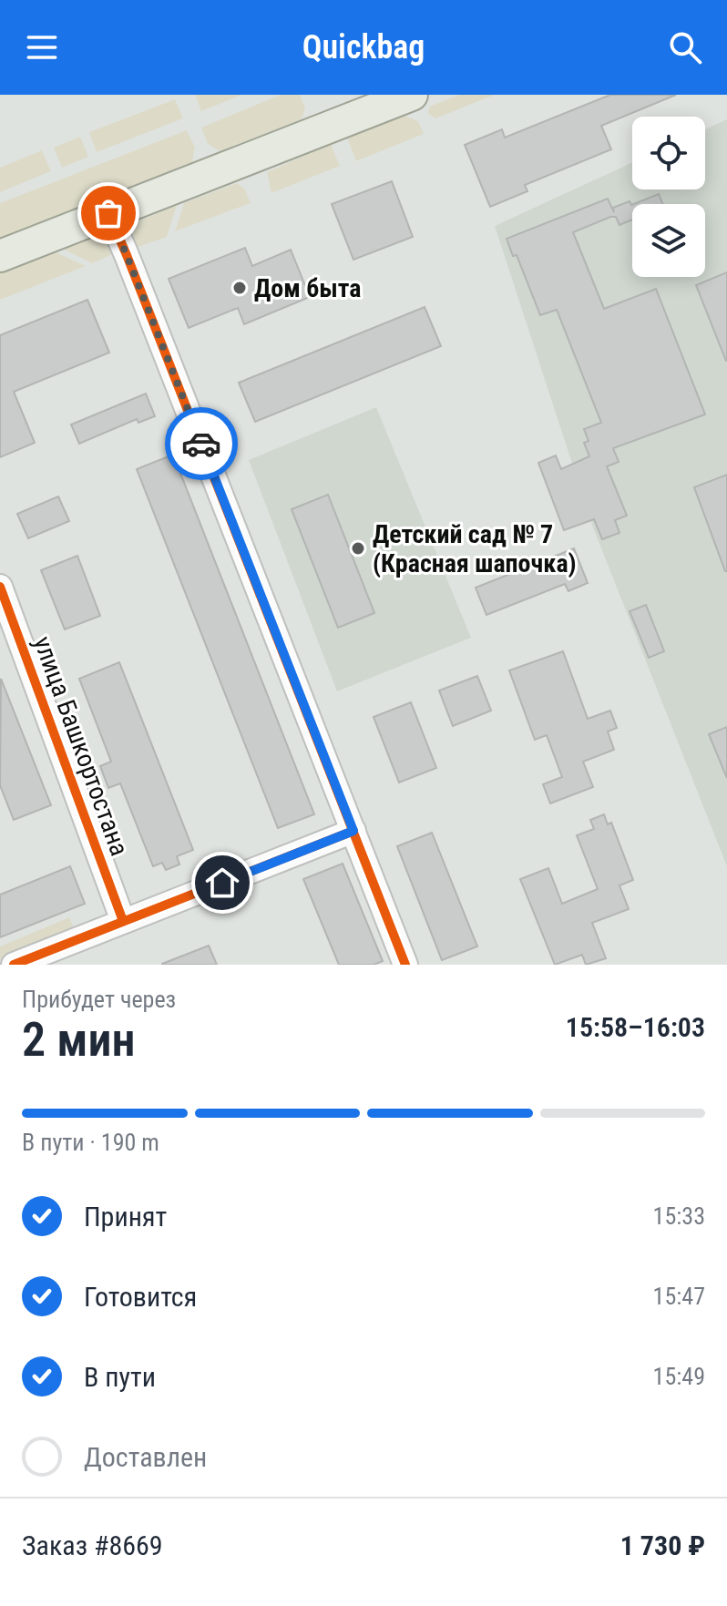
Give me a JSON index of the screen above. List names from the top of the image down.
{
  "streets": {
    "street": ["улица Башкортостана"]
  },
  "places": ["Дом быта", "Детский сад № 7 (Красная шапочка)"],
  "page": {
    "header": "Quickbag",
    "heading": ["2 мин", "Прибудет через", "15:58–16:03"],
    "panel": ["Заказ #8669", "1 730 ₽"],
    "bar": "В пути · 190 m",
    "list": [
      ["Принят", "15:33"],
      ["Готовится", "15:47"],
      ["В пути", "15:49"],
      "Доставлен"
    ]
  }
}
